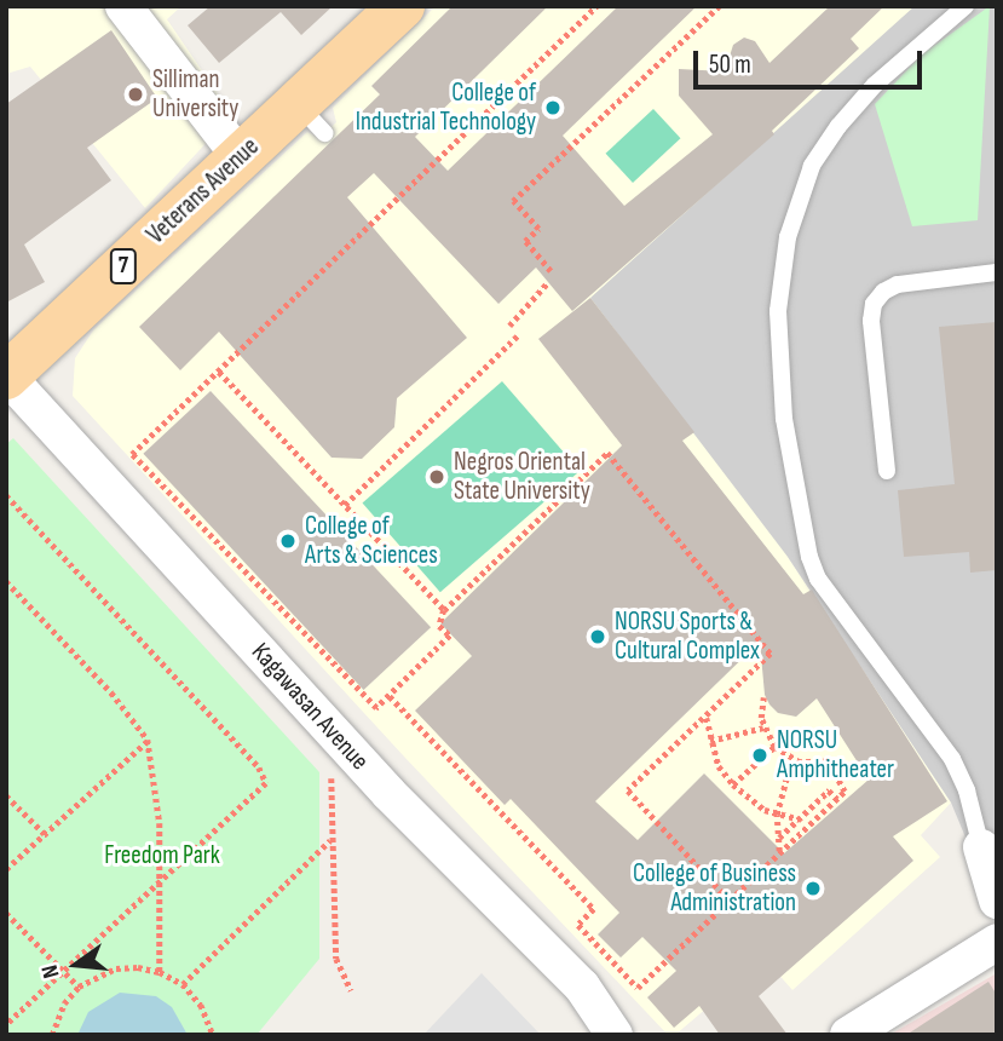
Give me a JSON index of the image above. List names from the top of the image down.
{
  "streets": {
    "main road": ["Veterans Avenue", "7"],
    "street": ["Kagawasan Avenue"]
  },
  "crossings": [
    ["Veterans Avenue", "Kagawasan Avenue"]
  ],
  "parks": ["Freedom Park"],
  "places": [
    "Silliman University",
    "College of Industrial Technology",
    "Negros Oriental State University",
    "College of Arts & Sciences",
    "NORSU Sports & Cultural Complex",
    "NORSU Amphitheater",
    "College of Business Administration"
  ],
  "scale_bar": "50 m",
  "north": "left"
}
